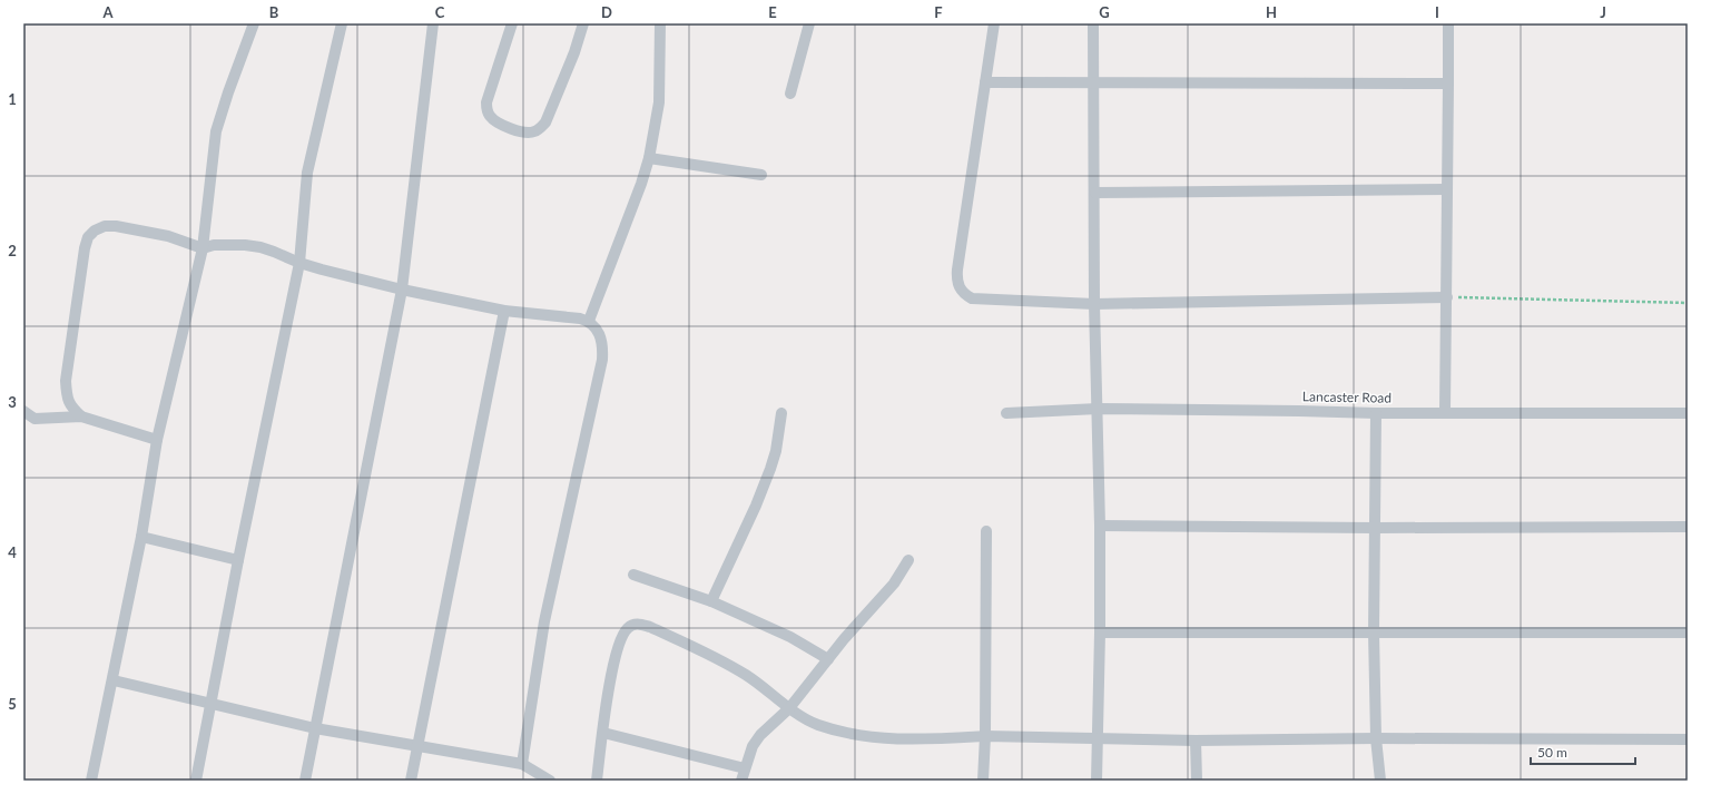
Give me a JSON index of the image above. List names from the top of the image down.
{
  "streets": {
    "street": ["Lancaster Road"]
  },
  "scale_bar": "50 m",
  "grid": {
    "columns": [
      "A",
      "B",
      "C",
      "D",
      "E",
      "F",
      "G",
      "H",
      "I",
      "J"
    ],
    "rows": [
      "1",
      "2",
      "3",
      "4",
      "5"
    ]
  }
}
